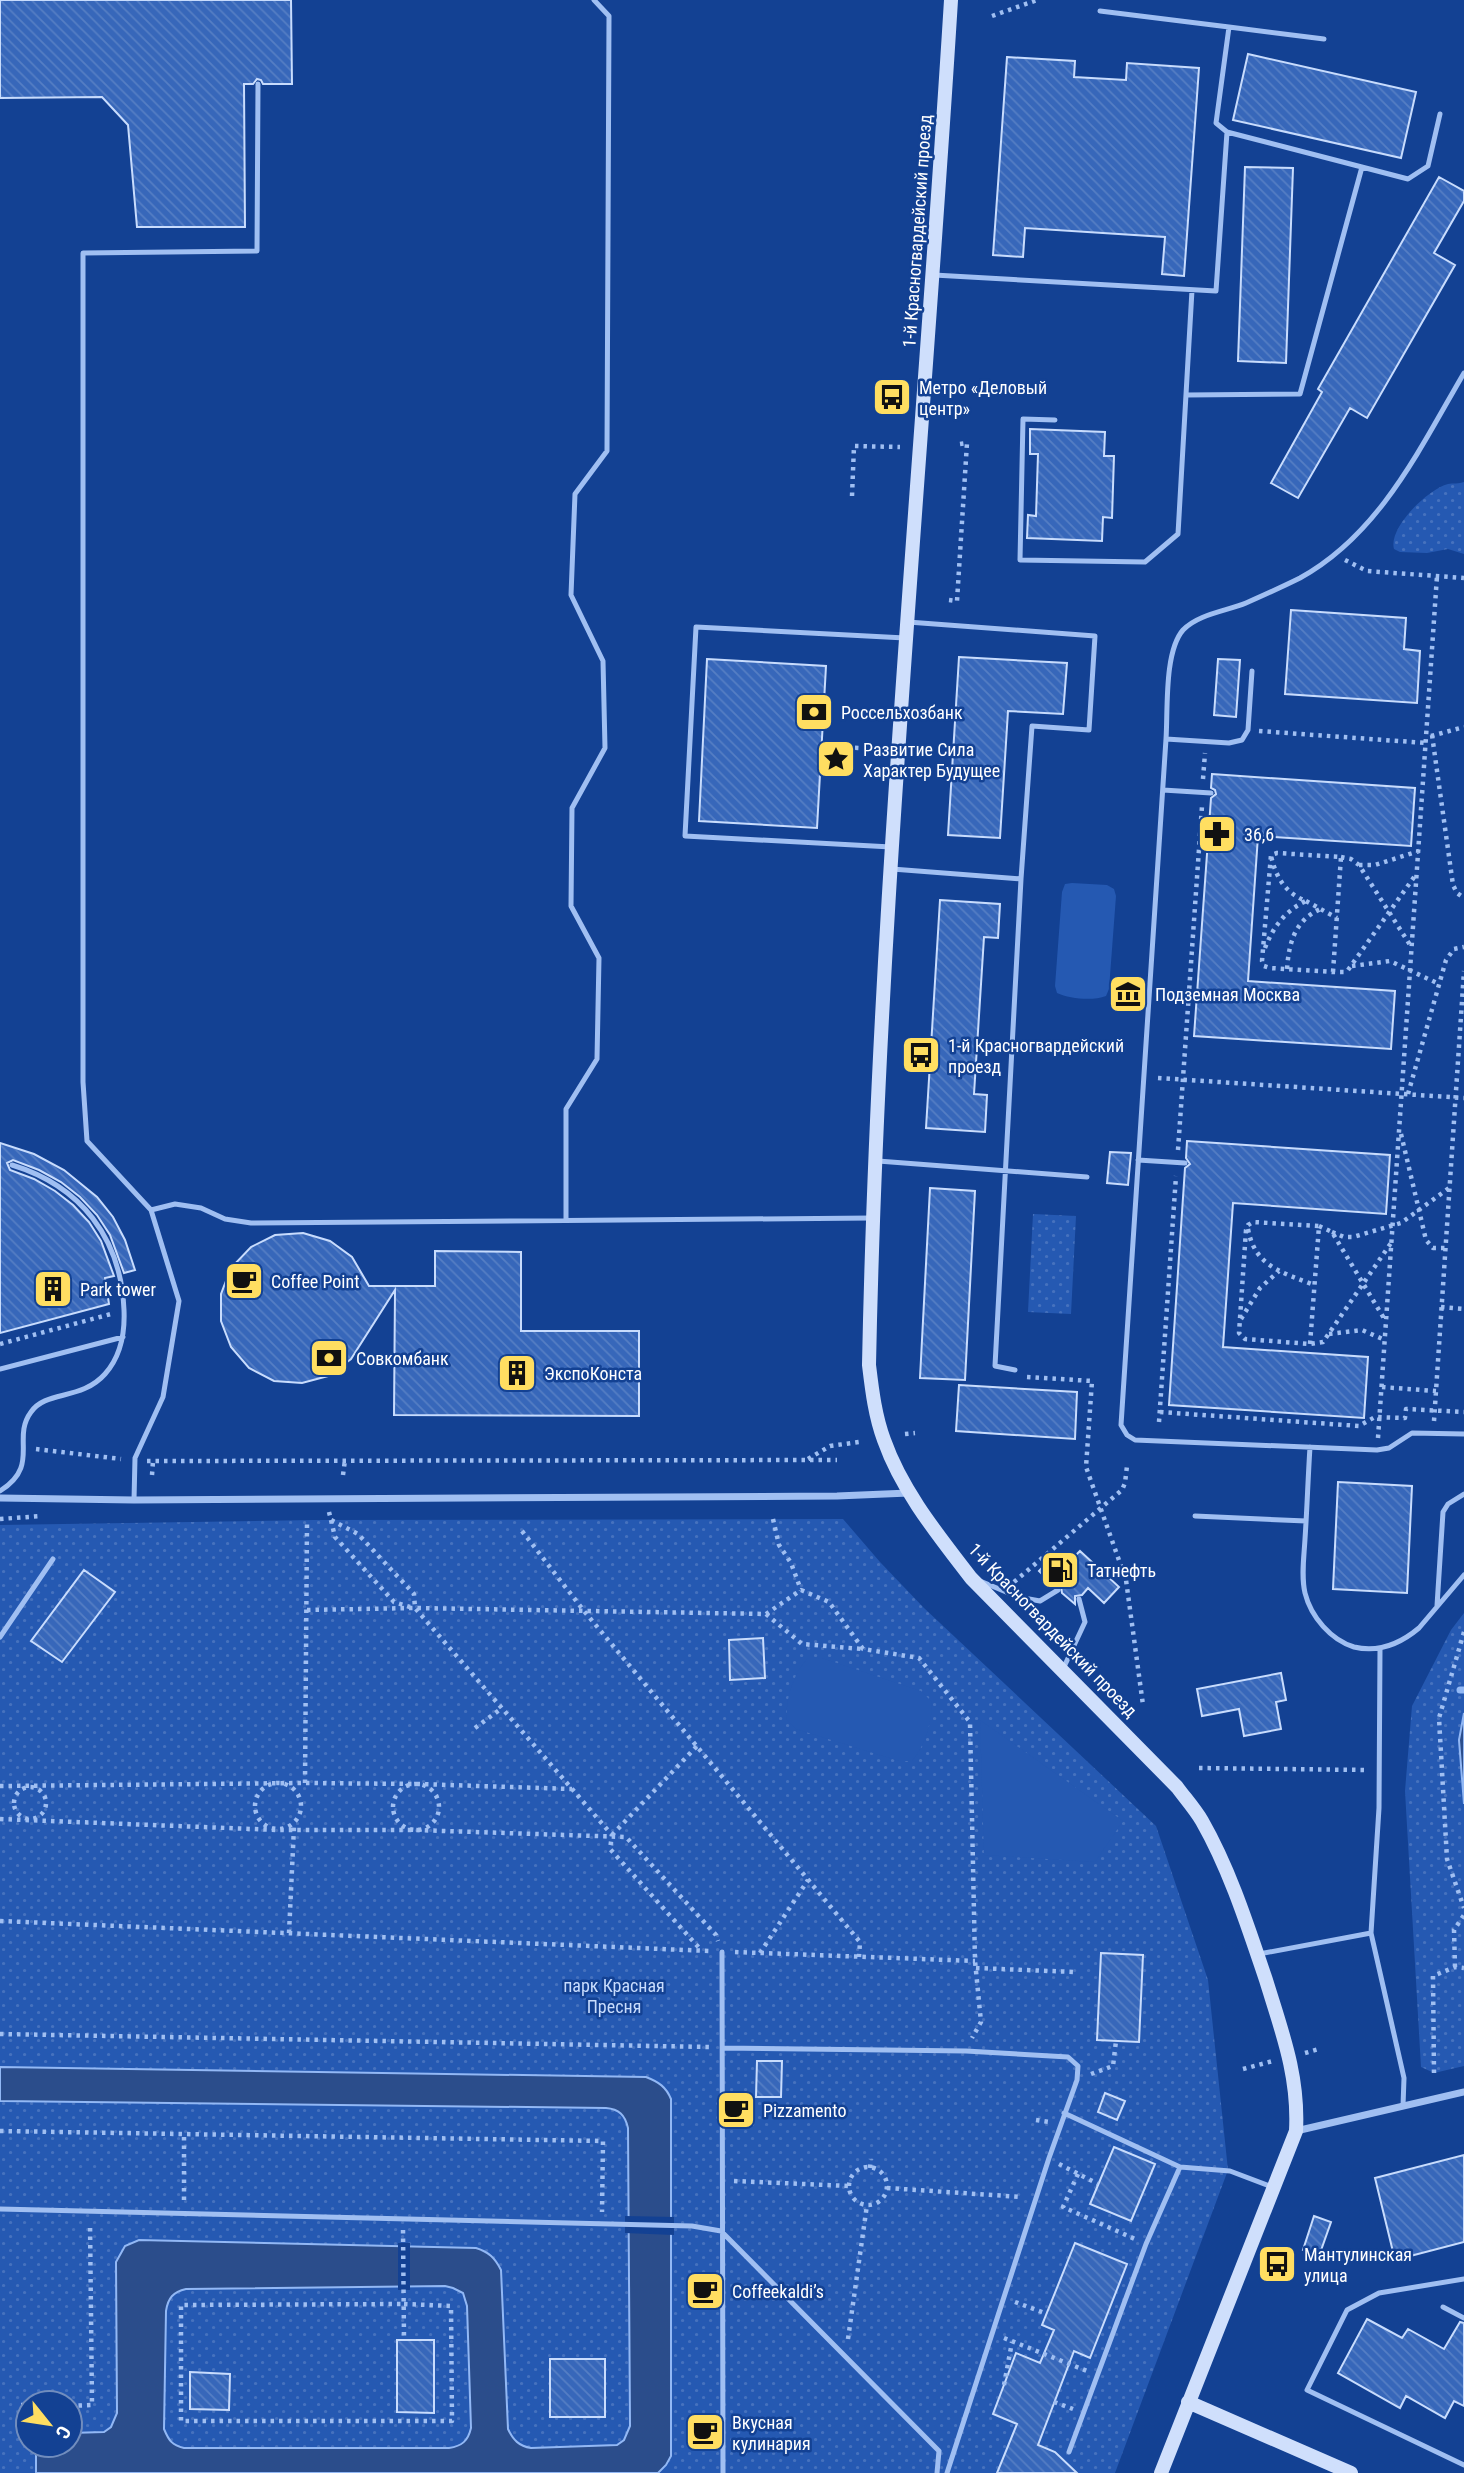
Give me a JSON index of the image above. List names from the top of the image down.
{
  "streets": {
    "street": ["1-й Красногвардейский проезд"]
  },
  "parks": ["парк Красная Пресня"],
  "places": {
    "bus stop": ["Метро «Деловый центр»", "1-й Красногвардейский проезд", "Мантулинская улица"],
    "bank": ["Россельхозбанк", "Совкомбанк"],
    "place": ["Развитие Сила Характер Будущее"],
    "pharmacy": ["36,6"],
    "museum": ["Подземная Москва"],
    "cafe": [
      "Coffee Point",
      "Pizzamento",
      "Coffeekaldi’s",
      "Вкусная кулинария"
    ],
    "building": ["Park tower", "ЭкспоКонста"],
    "fuel station": ["Татнефть"]
  },
  "north": "bottom right"
}
